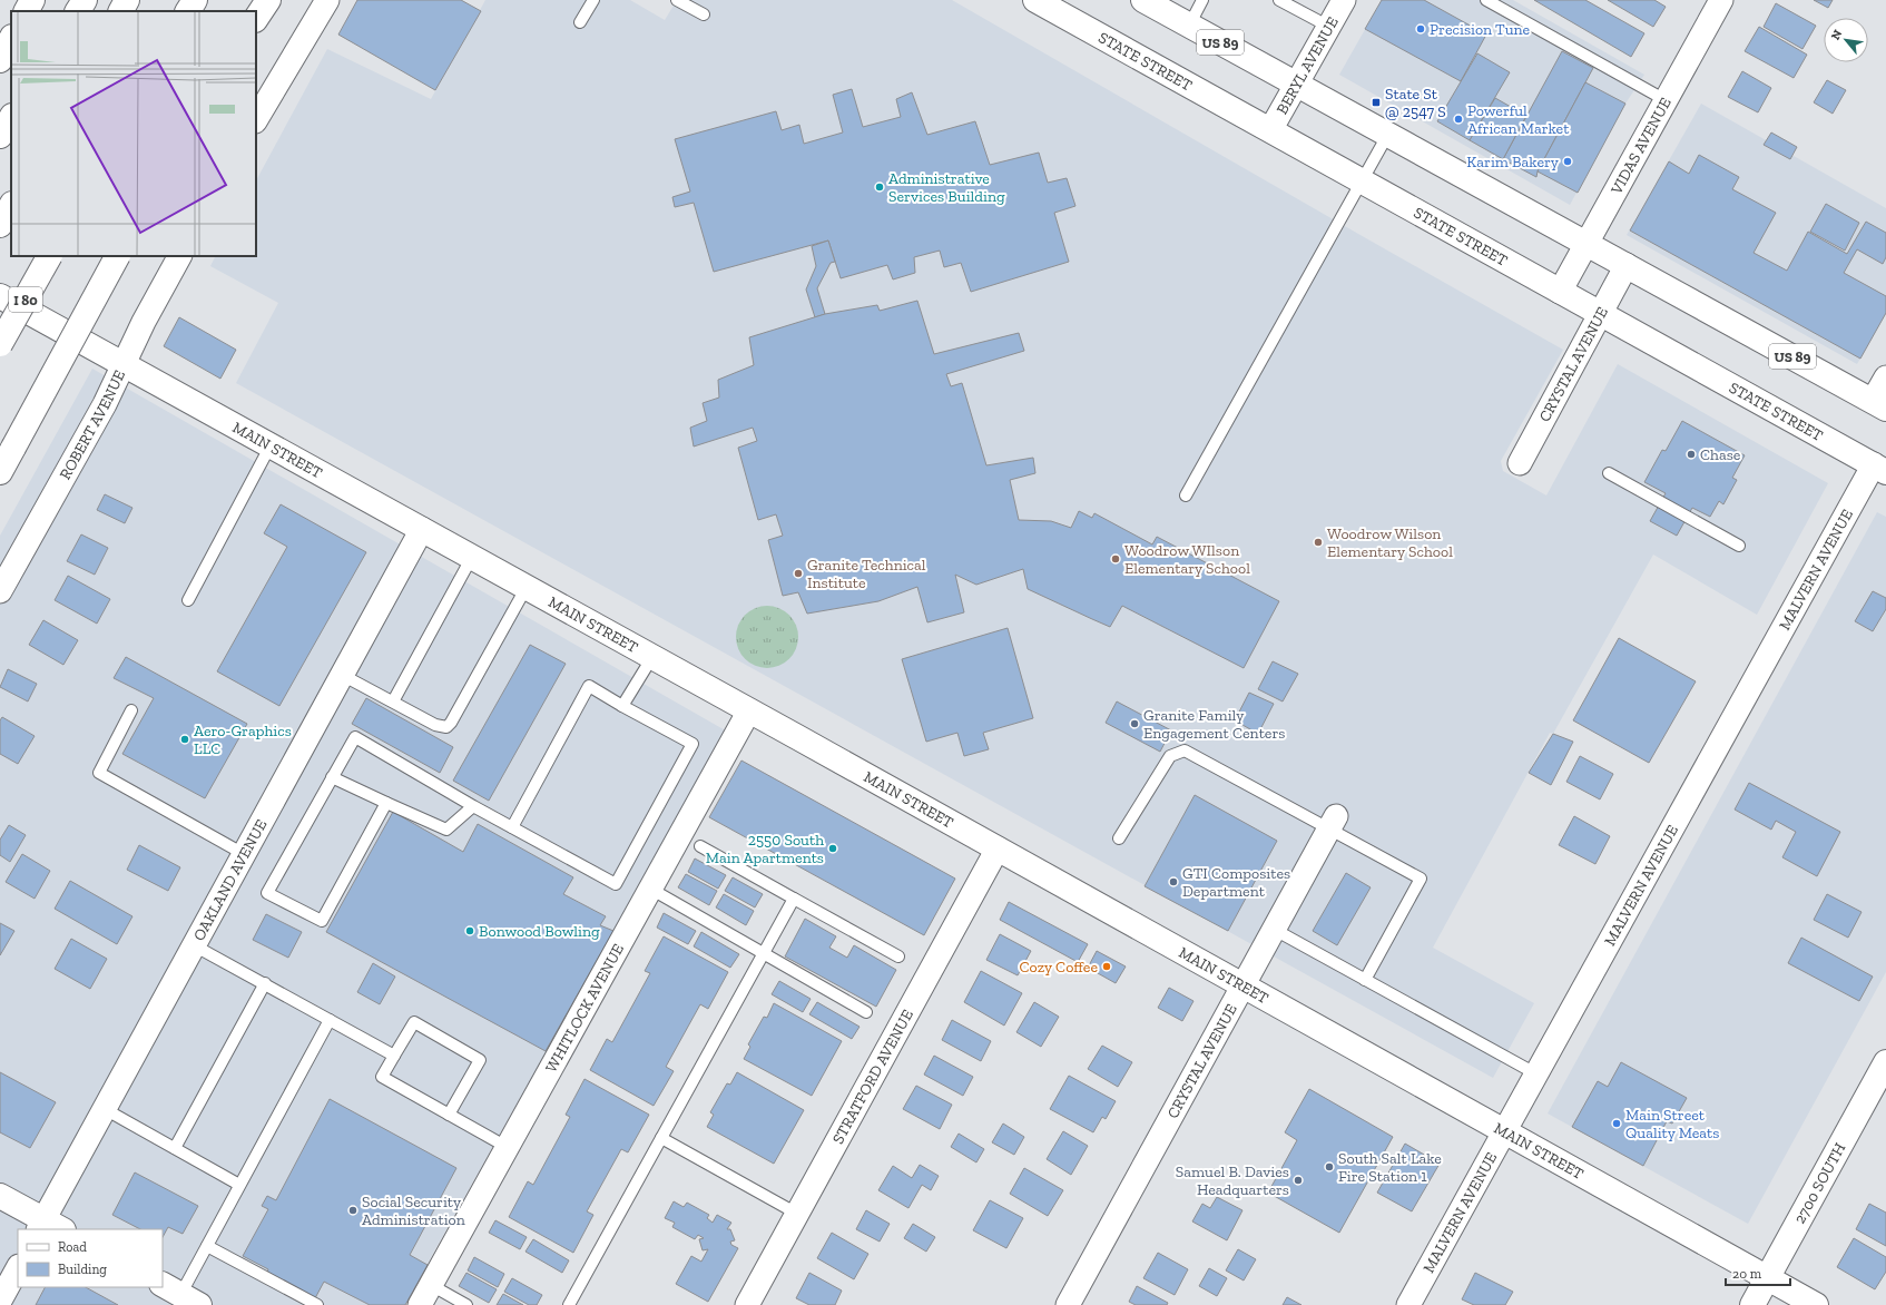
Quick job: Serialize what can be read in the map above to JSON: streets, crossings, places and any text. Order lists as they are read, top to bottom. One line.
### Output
{"streets":{"main road":["US 89","STATE STREET","I 80","MAIN STREET","2700 SOUTH"],"street":["BERYL AVENUE","VIDAS AVENUE","CRYSTAL AVENUE","ROBERT AVENUE","MALVERN AVENUE","OAKLAND AVENUE","WHITLOCK AVENUE","STRATFORD AVENUE"]},"crossings":[["US 89","BERYL AVENUE"],["US 89","VIDAS AVENUE"],["US 89","CRYSTAL AVENUE"],["STATE STREET","BERYL AVENUE"],["STATE STREET","VIDAS AVENUE"],["STATE STREET","CRYSTAL AVENUE"],["STATE STREET","MALVERN AVENUE"],["CRYSTAL AVENUE","MAIN STREET"],["ROBERT AVENUE","MAIN STREET"],["MAIN STREET","MALVERN AVENUE"],["MAIN STREET","OAKLAND AVENUE"],["MAIN STREET","WHITLOCK AVENUE"],["MAIN STREET","STRATFORD AVENUE"],["MAIN STREET","2700 SOUTH"]],"places":{"other":["Precision Tune","Powerful African Market","Karim Bakery","Administrative Services Building","Chase","Woodrow Wilson Elementary School","Woodrow WIlson Elementary School","Granite Technical Institute","Granite Family Engagement Centers","Aero-Graphics LLC","2550 South Main Apartments","GTI Composites Department","Bonwood Bowling","Cozy Coffee","Main Street Quality Meats","South Salt Lake Fire Station 1","Samuel B. Davies Headquarters","Social Security Administration"],"transit":["State St @ 2547 S"]},"legend":["Road","Building"],"scale_bar":"20 m","north":"top left"}
